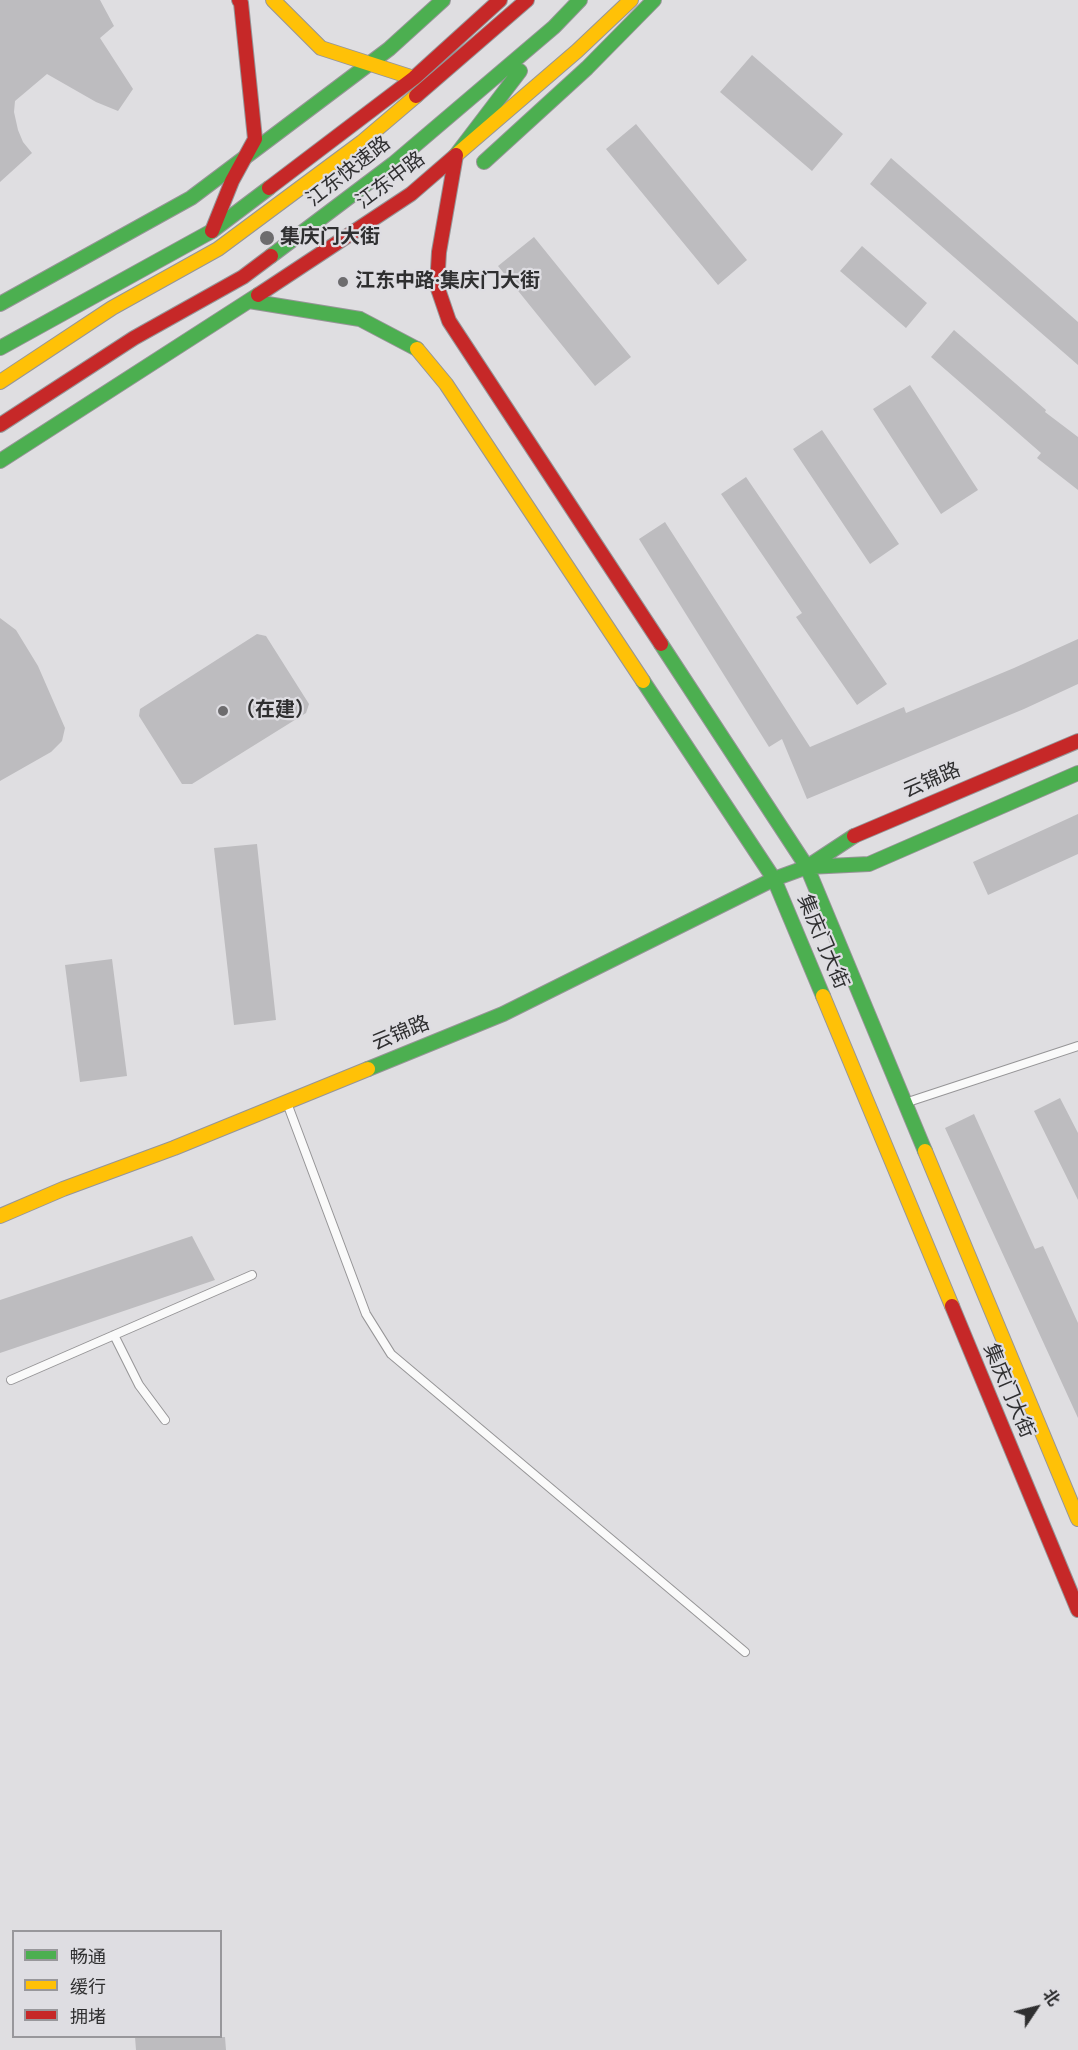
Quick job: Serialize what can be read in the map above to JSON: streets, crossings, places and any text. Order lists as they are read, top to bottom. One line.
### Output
{"streets":{"main road":["江东快速路","江东中路","云锦路","集庆门大街"]},"crossings":[["江东中路","集庆门大街"],["云锦路","集庆门大街"]],"places":["集庆门大街","江东中路·集庆门大街","（在建）"],"legend":["畅通","缓行","拥堵"],"north":"top right"}
